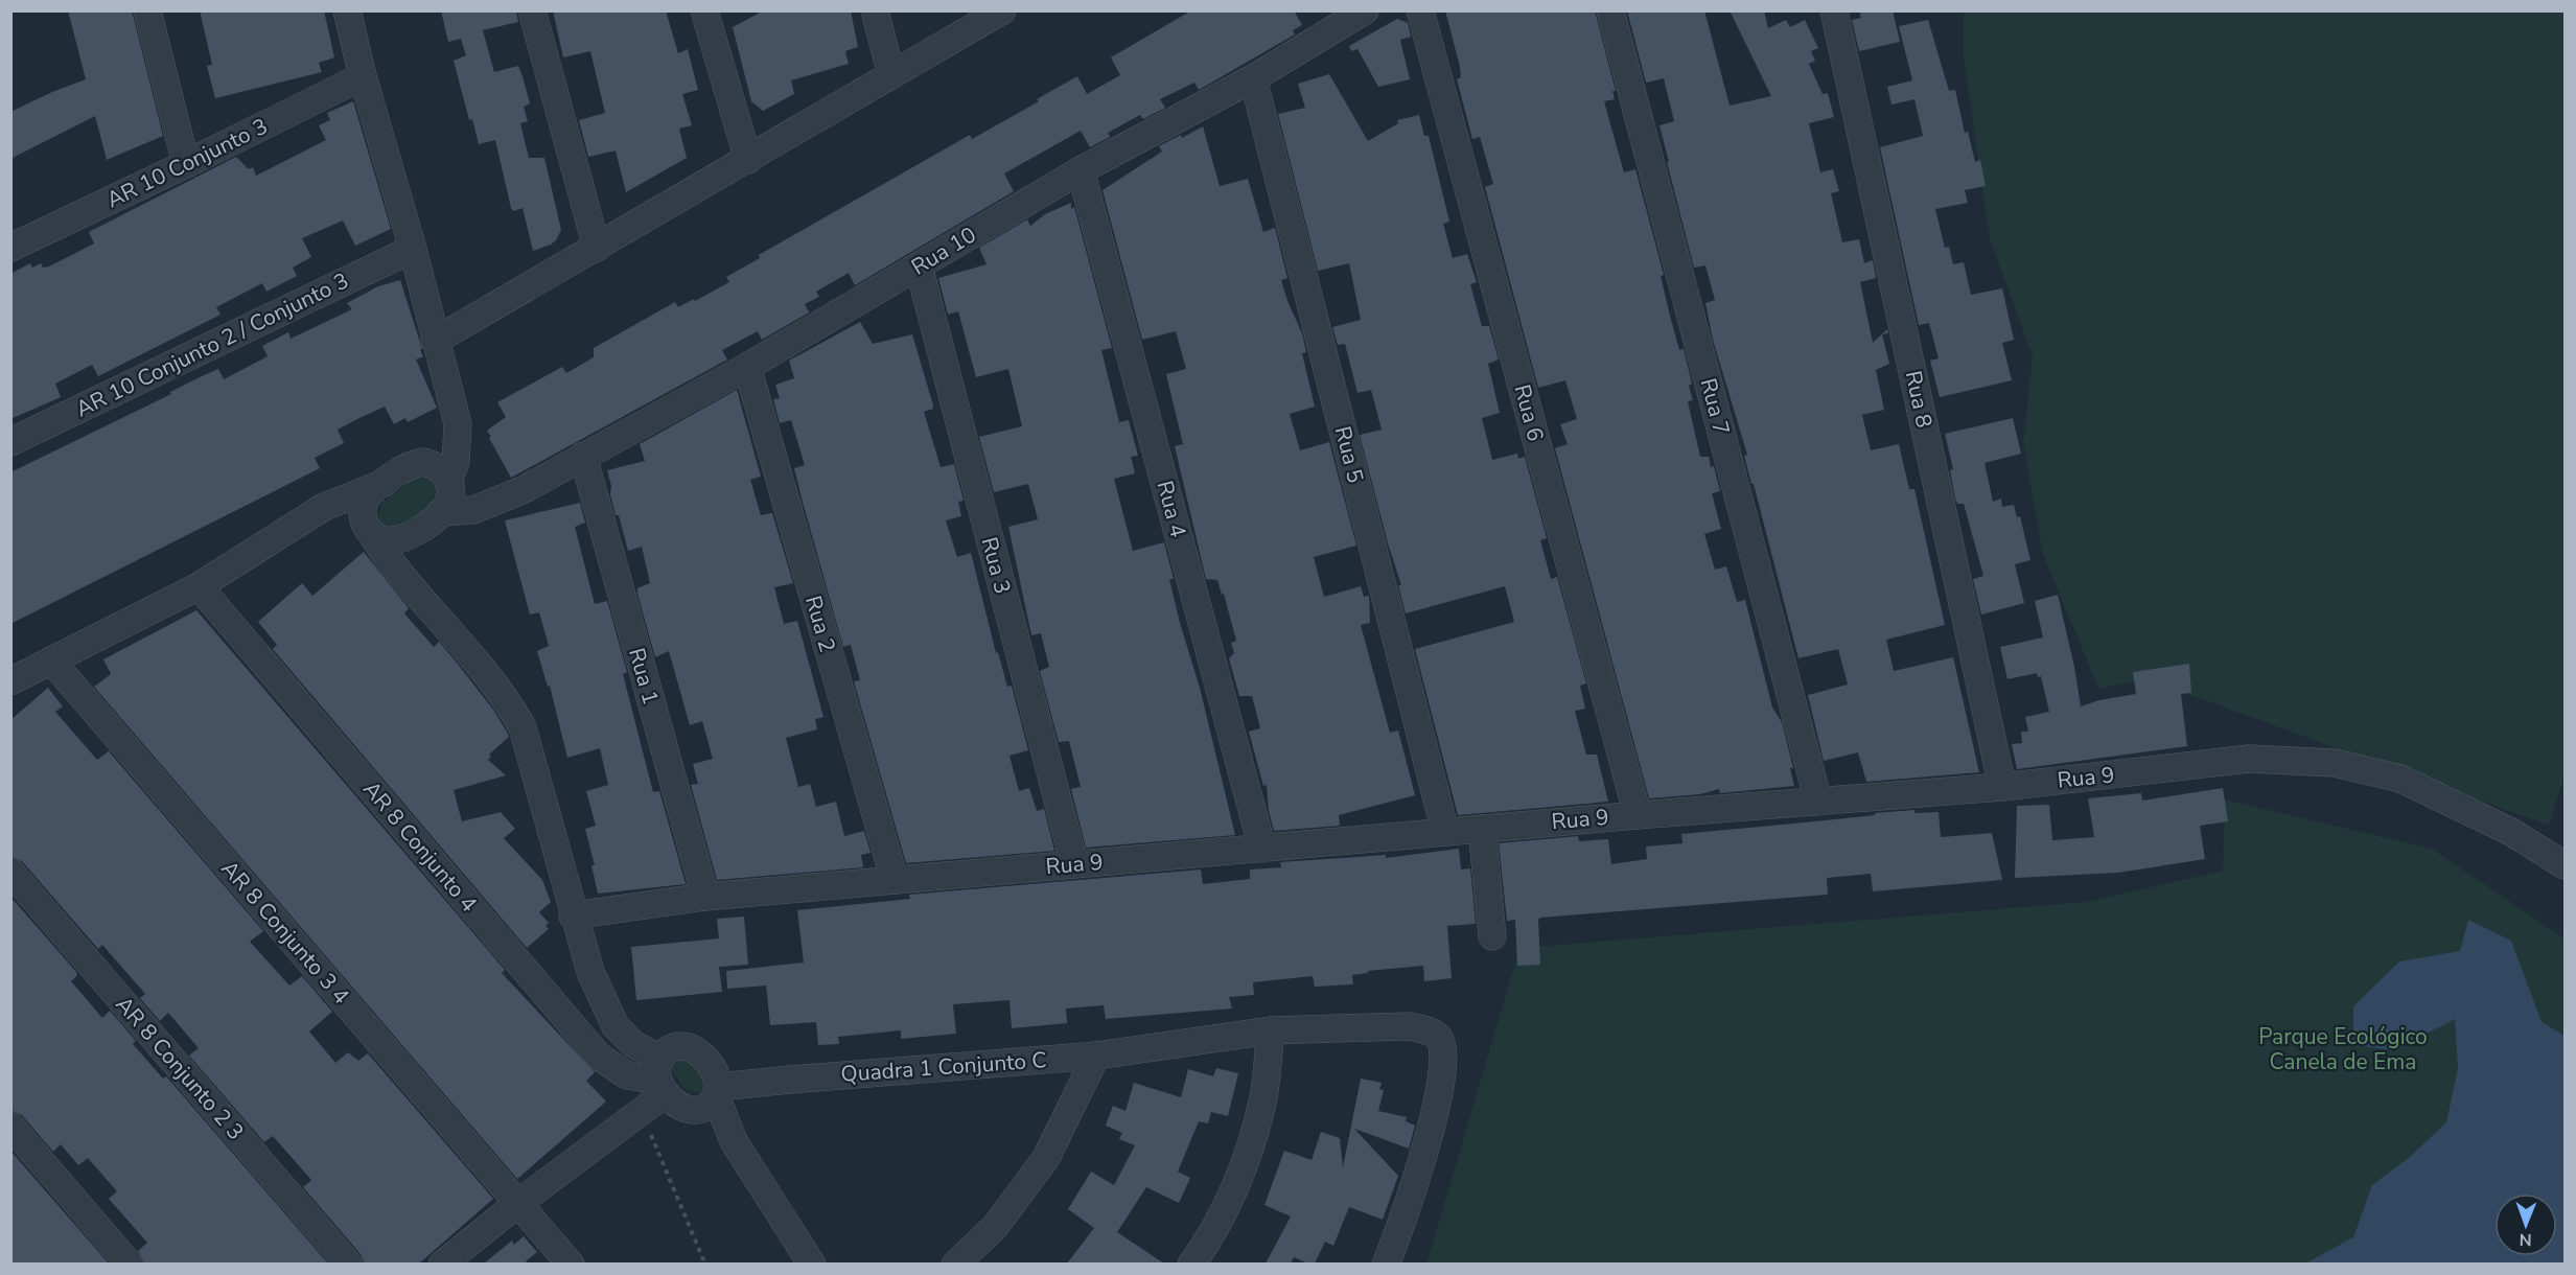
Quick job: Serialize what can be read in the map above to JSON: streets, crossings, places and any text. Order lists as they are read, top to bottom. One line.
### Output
{"streets":{"street":["AR 10 Conjunto 3","Rua 10","AR 10 Conjunto 2 / Conjunto 3","Rua 8","Rua 7","Rua 6","Rua 5","Rua 4","Rua 3","Rua 2","Rua 1","Rua 9","AR 8 Conjunto 4","AR 8 Conjunto 3 4","Quadra 1 Conjunto C","AR 8 Conjunto 2 3"]},"crossings":[["Rua 10","Rua 5"],["Rua 10","Rua 4"],["Rua 10","Rua 3"],["Rua 10","Rua 2"],["Rua 10","Rua 1"],["Rua 8","Rua 9"],["Rua 7","Rua 9"],["Rua 6","Rua 9"],["Rua 5","Rua 9"],["Rua 4","Rua 9"],["Rua 3","Rua 9"],["Rua 2","Rua 9"],["Rua 1","Rua 9"]],"parks":["Parque Ecológico Canela de Ema"],"north":"bottom"}
